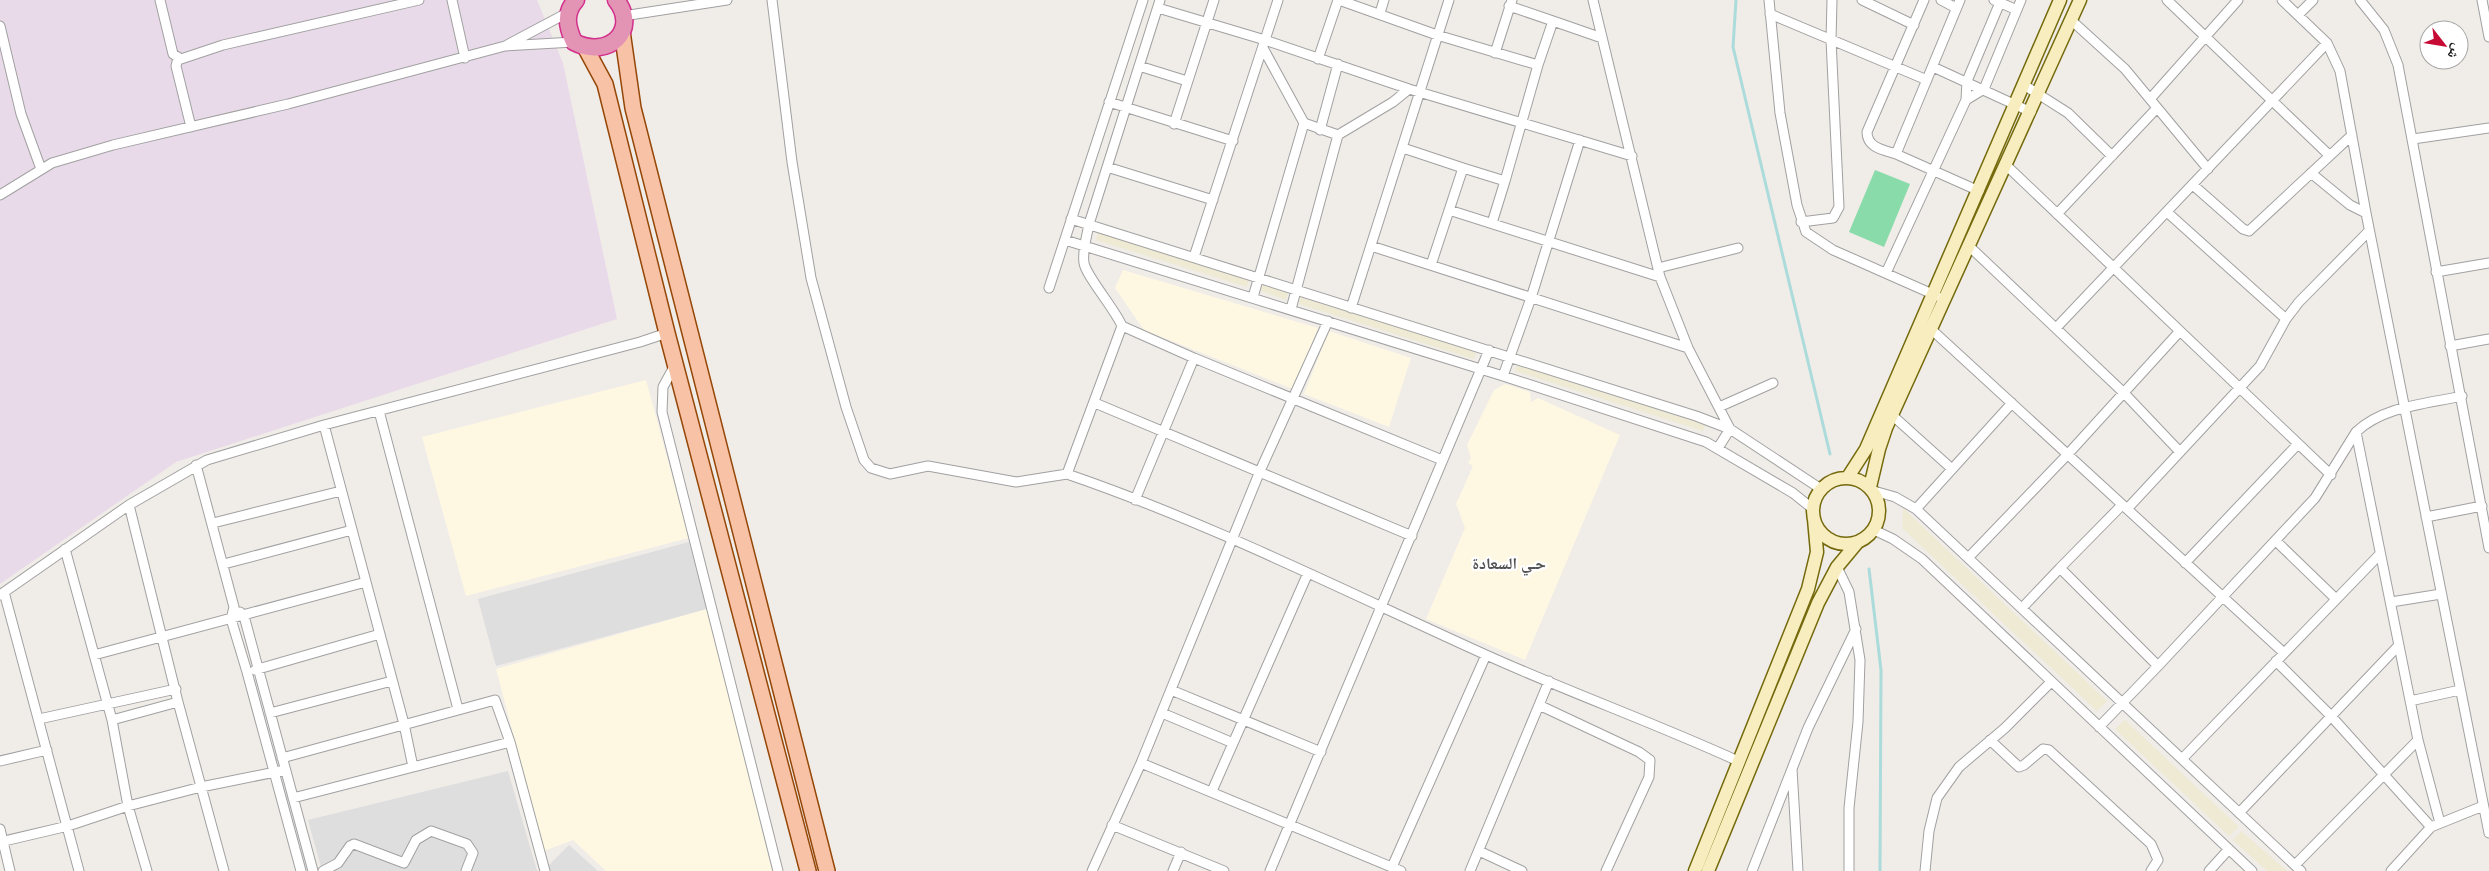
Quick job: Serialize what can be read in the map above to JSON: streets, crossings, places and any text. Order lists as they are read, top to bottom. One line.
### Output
{"districts":["حـي السعادة"],"north":"bottom right"}
